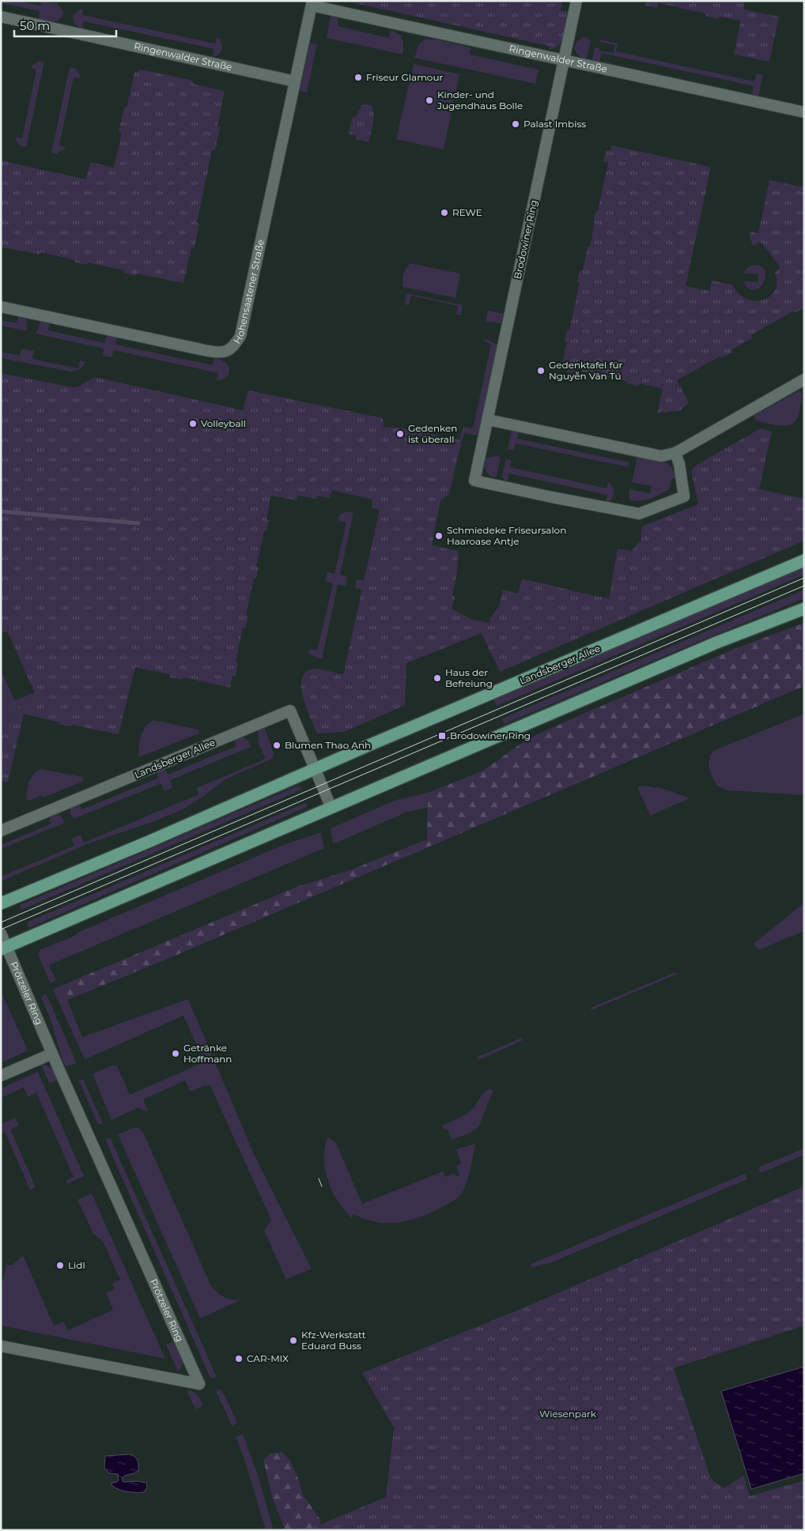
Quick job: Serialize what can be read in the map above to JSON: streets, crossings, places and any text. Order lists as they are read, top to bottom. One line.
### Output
{"streets":{"main road":["Landsberger Allee"],"street":["Ringenwalder Straße","Brodowiner Ring","Hohensaatener Straße","Prötzeler Ring"]},"crossings":[["Ringenwalder Straße","Brodowiner Ring"],["Ringenwalder Straße","Hohensaatener Straße"]],"parks":["Wiesenpark"],"places":{"other":["Friseur Glamour","Kinder- und Jugendhaus Bolle","Palast Imbiss","REWE","Gedenktafel für Nguyễn Văn Tú","Volleyball","Gedenken ist überall","Schmiedeke Friseursalon Haaroase Antje","Haus der Befreiung","Blumen Thao Anh","Getränke Hoffmann","Lidl","Kfz-Werkstatt Eduard Buss","CAR-MIX"],"transit":["Brodowiner Ring"]},"scale_bar":"50 m"}
